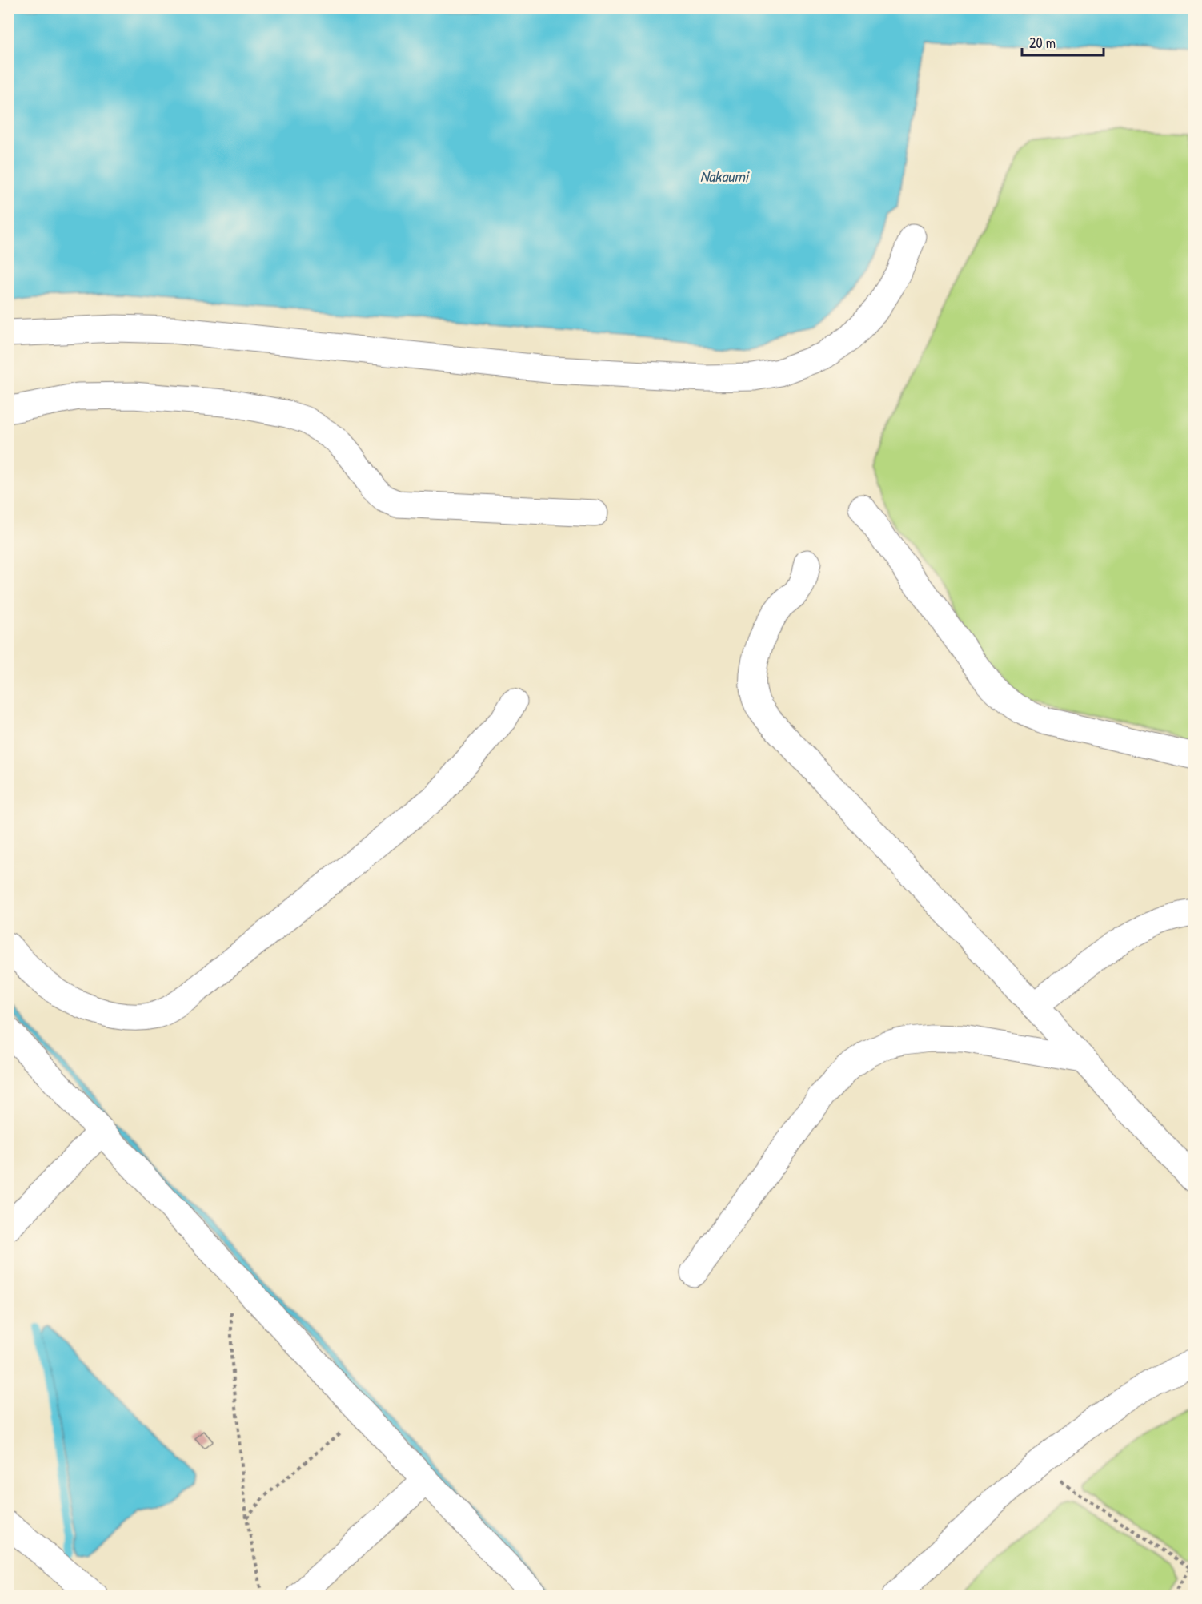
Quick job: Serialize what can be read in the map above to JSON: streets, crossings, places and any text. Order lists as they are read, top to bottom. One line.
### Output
{"water":["Nakaumi"],"scale_bar":"20 m"}
